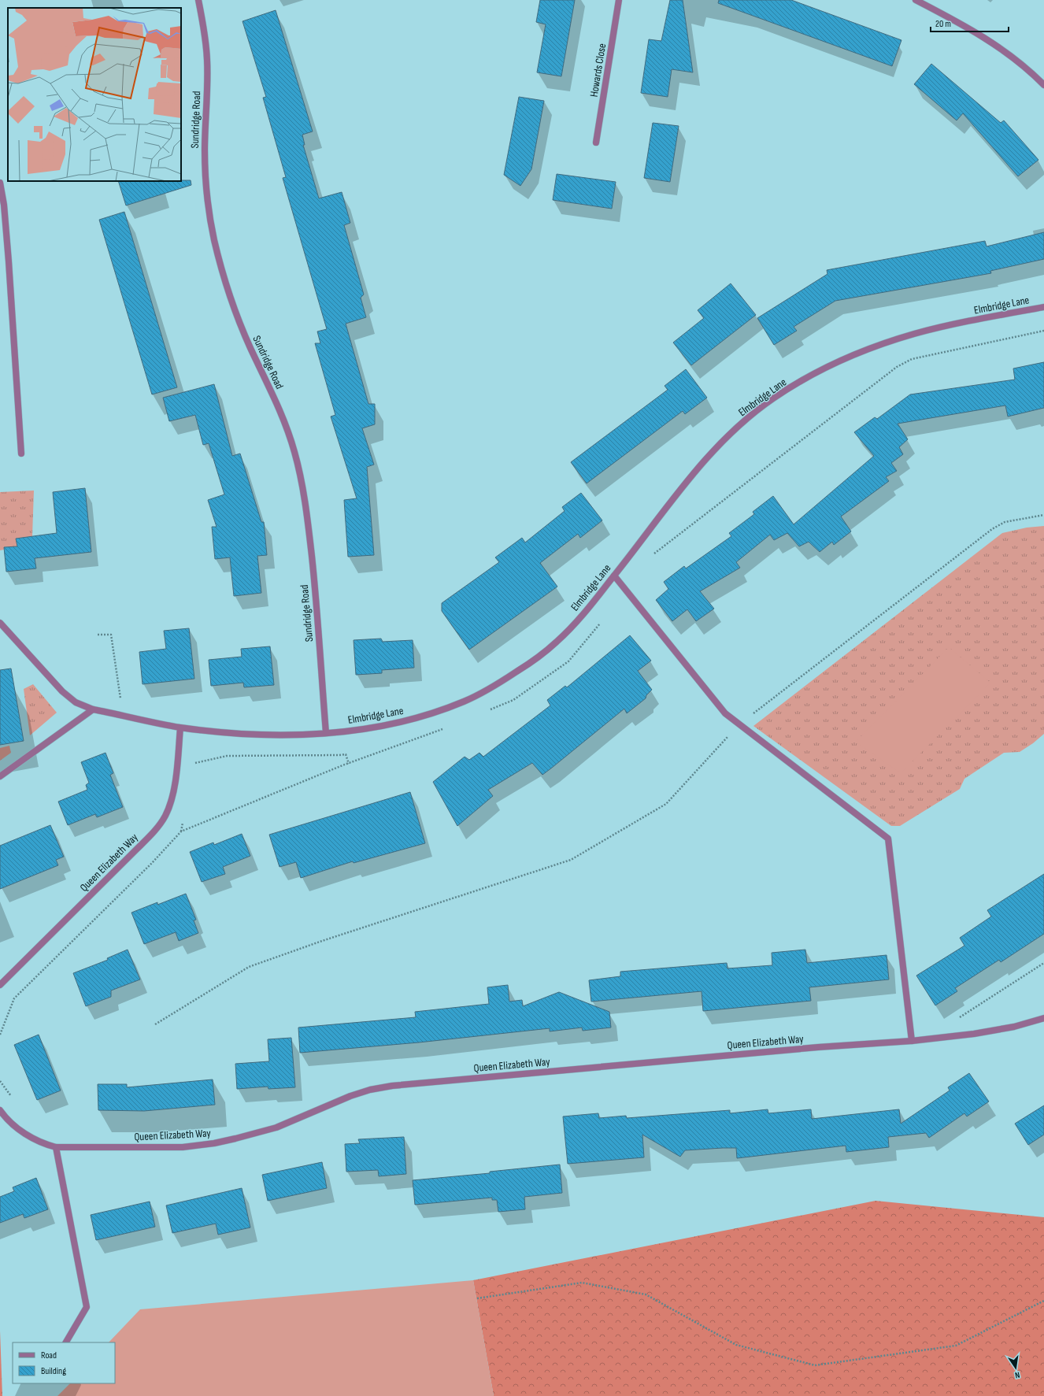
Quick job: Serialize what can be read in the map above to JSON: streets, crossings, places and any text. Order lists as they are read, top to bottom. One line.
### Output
{"streets":{"street":["Howards Close","Sundridge Road","Elmbridge Lane","Queen Elizabeth Way"]},"crossings":[["Sundridge Road","Elmbridge Lane"],["Elmbridge Lane","Queen Elizabeth Way"]],"legend":["Road","Building"],"scale_bar":"20 m","north":"bottom"}
